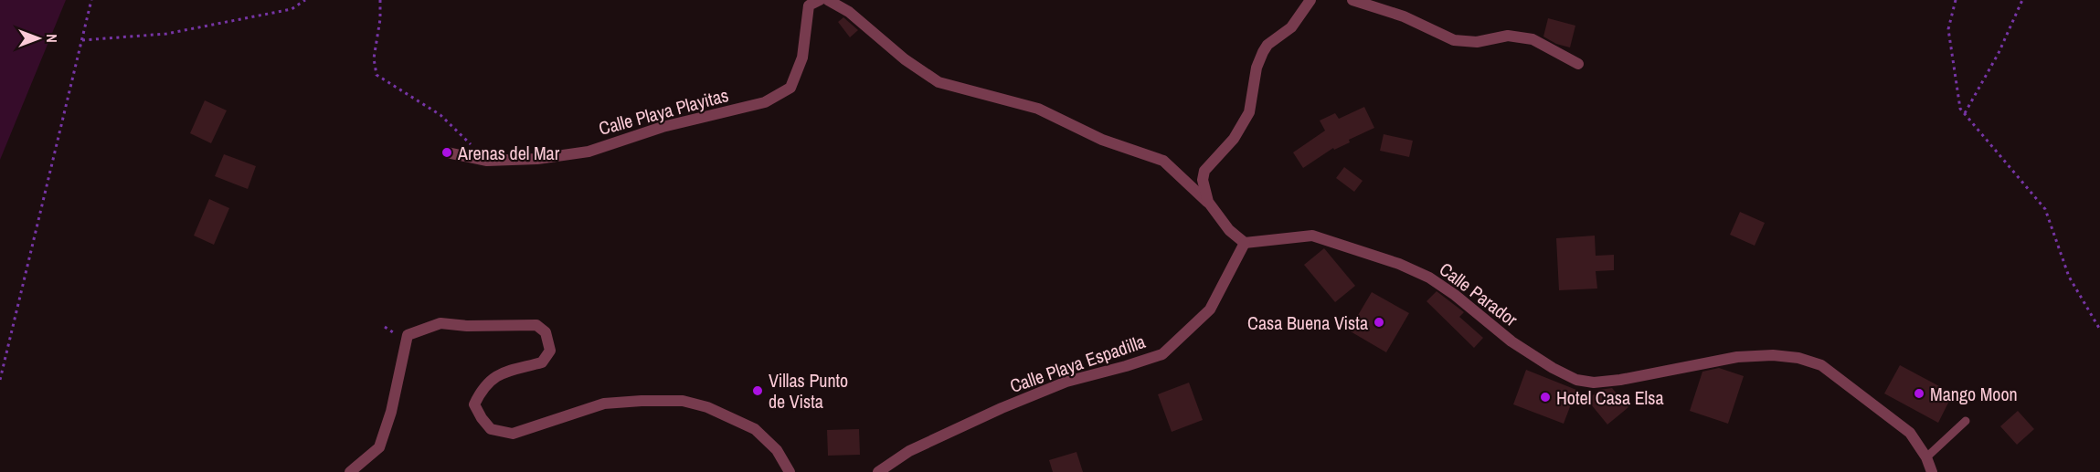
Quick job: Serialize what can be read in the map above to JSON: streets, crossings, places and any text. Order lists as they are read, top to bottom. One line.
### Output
{"streets":{"street":["Calle Playa Playitas","Calle Parador","Calle Playa Espadilla"]},"crossings":[["Calle Parador","Calle Playa Espadilla"]],"places":["Arenas del Mar","Casa Buena Vista","Villas Punto de Vista","Mango Moon","Hotel Casa Elsa"],"north":"right"}
